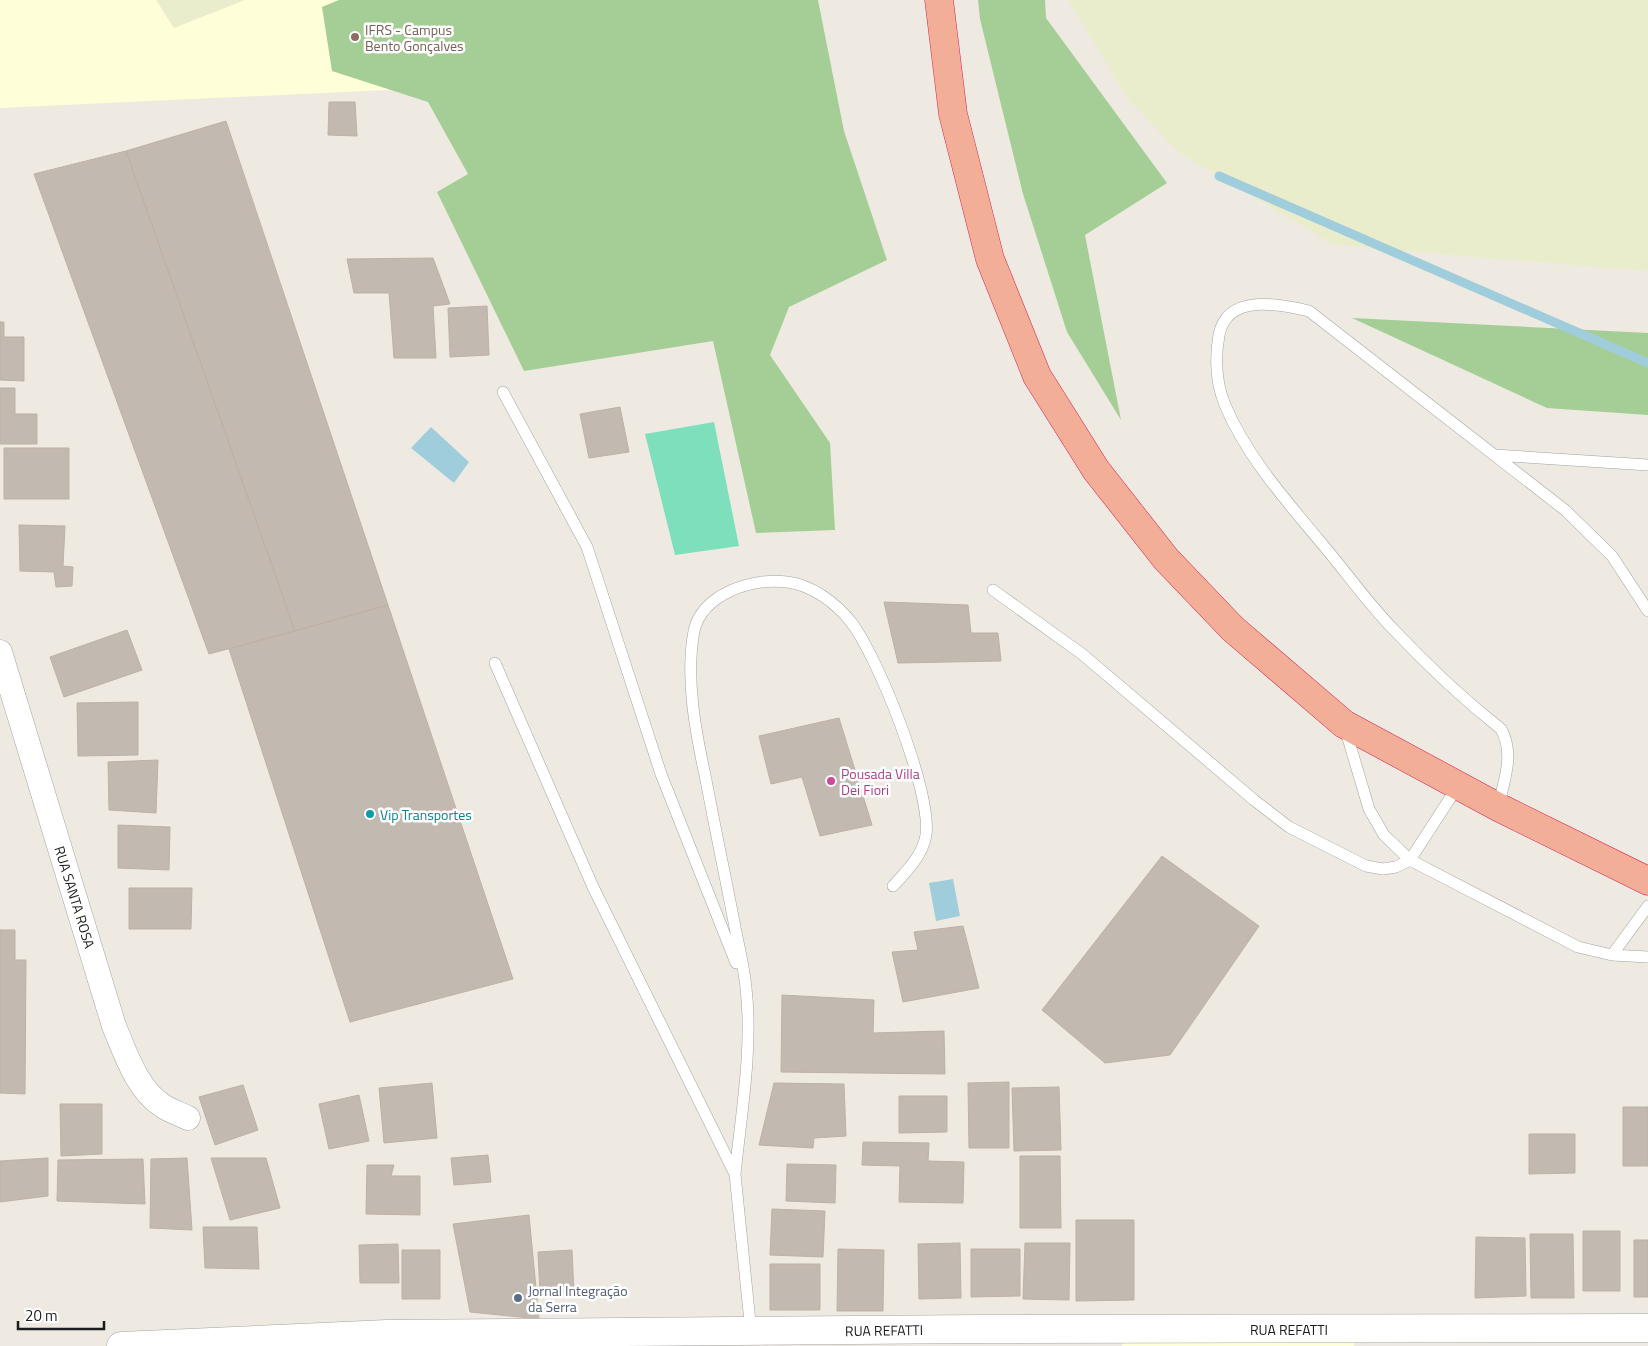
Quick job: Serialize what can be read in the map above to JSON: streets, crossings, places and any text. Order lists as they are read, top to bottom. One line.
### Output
{"streets":{"street":["RUA SANTA ROSA","RUA REFATTI"]},"places":["IFRS - Campus Bento Gonçalves","Pousada Villa Dei Fiori","Vip Transportes","Jornal Integração da Serra"],"scale_bar":"20 m"}
